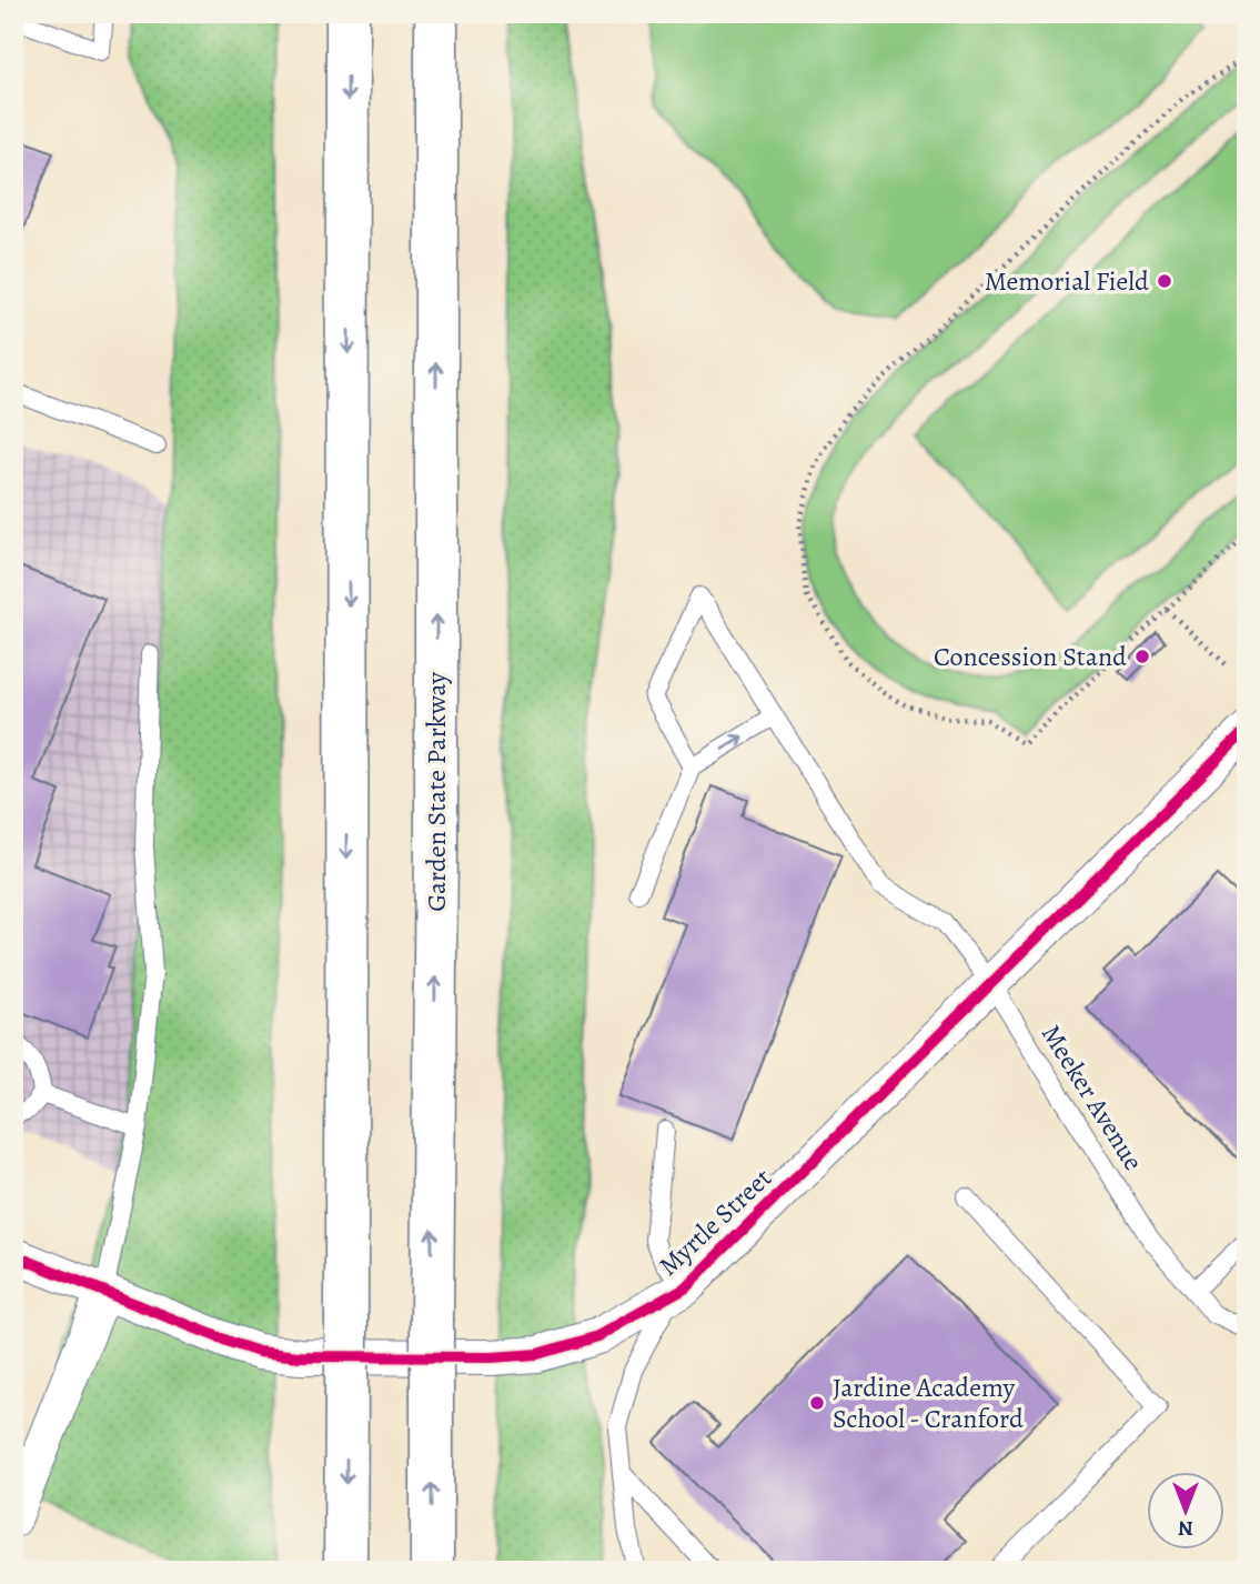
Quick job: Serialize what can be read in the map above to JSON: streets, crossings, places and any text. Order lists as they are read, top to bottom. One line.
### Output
{"streets":{"highway":["Garden State Parkway"],"street":["Myrtle Street"],"lane":["Meeker Avenue"]},"crossings":[["Meeker Avenue","Myrtle Street"]],"places":["Memorial Field","Concession Stand","Jardine Academy School - Cranford"],"north":"bottom"}
